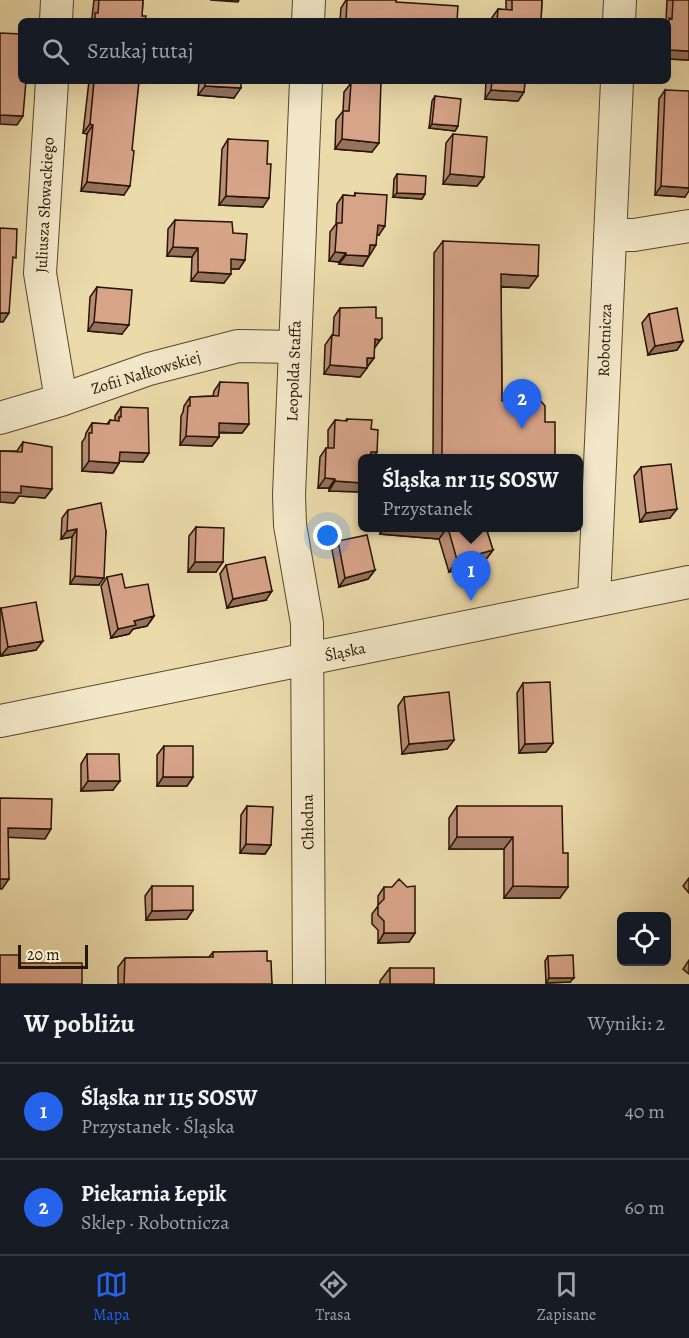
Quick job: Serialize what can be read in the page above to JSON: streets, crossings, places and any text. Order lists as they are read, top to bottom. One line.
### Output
{"streets":{"street":["Juliusza Słowackiego","Robotnicza","Leopolda Staffa","Zofii Nałkowskiej","Śląska","Chłodna"]},"crossings":[["Juliusza Słowackiego","Zofii Nałkowskiej"],["Robotnicza","Śląska"],["Leopolda Staffa","Zofii Nałkowskiej"],["Leopolda Staffa","Śląska"],["Leopolda Staffa","Chłodna"],["Śląska","Chłodna"]],"scale_bar":"20 m","page":{"search":"Szukaj tutaj","pins":["2","1"],"popup":["Śląska nr 115 SOSW","Przystanek"],"scale":"20 m","heading":["W pobliżu","Wyniki: 2"],"list":[{"mark":"1","name":"Śląska nr 115 SOSW","note":"Przystanek · Śląska","value":"40 m"},{"mark":"2","name":"Piekarnia Łepik","note":"Sklep · Robotnicza","value":"60 m"}],"nav":["Mapa","Trasa","Zapisane"]}}
